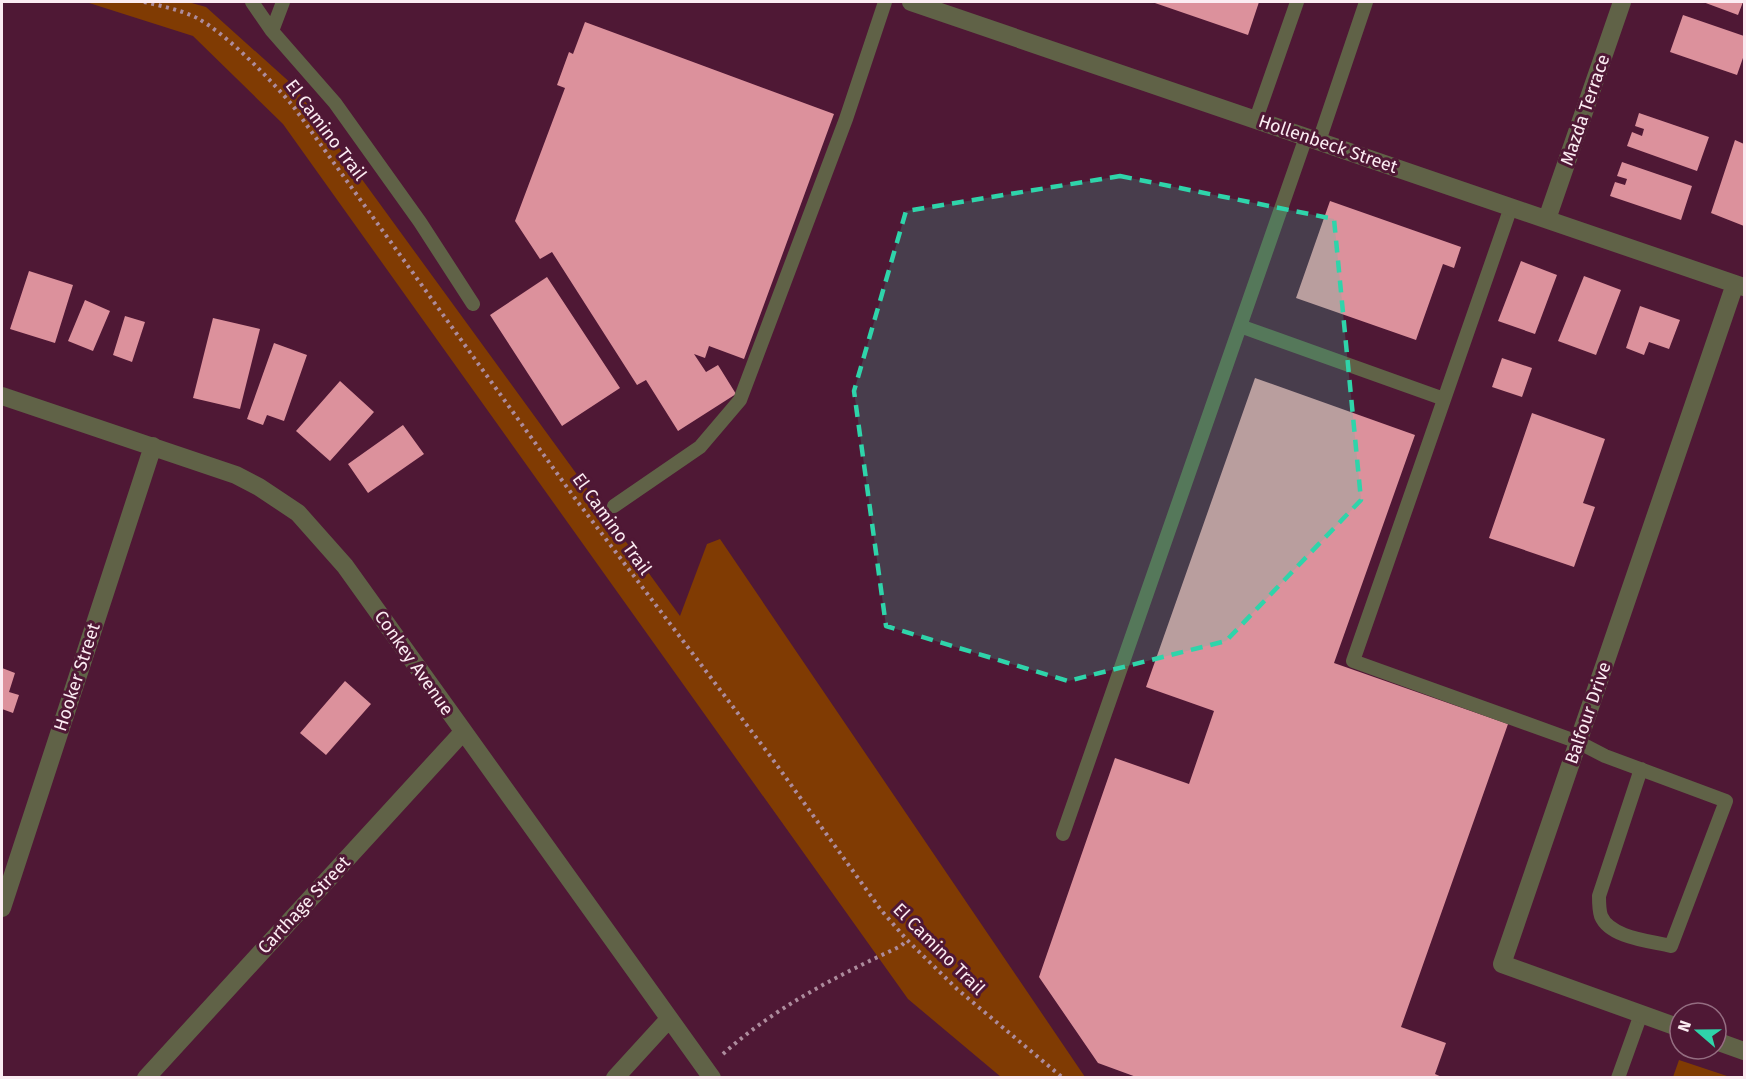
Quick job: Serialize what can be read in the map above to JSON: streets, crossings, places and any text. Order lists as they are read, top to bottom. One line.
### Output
{"streets":{"street":["Mazda Terrace","Hollenbeck Street","Conkey Avenue","Hooker Street","Balfour Drive","Carthage Street"],"path":["El Camino Trail"]},"crossings":[["Mazda Terrace","Hollenbeck Street"],["Hollenbeck Street","Balfour Drive"],["Conkey Avenue","Hooker Street"],["Conkey Avenue","Carthage Street"]],"north":"left"}
